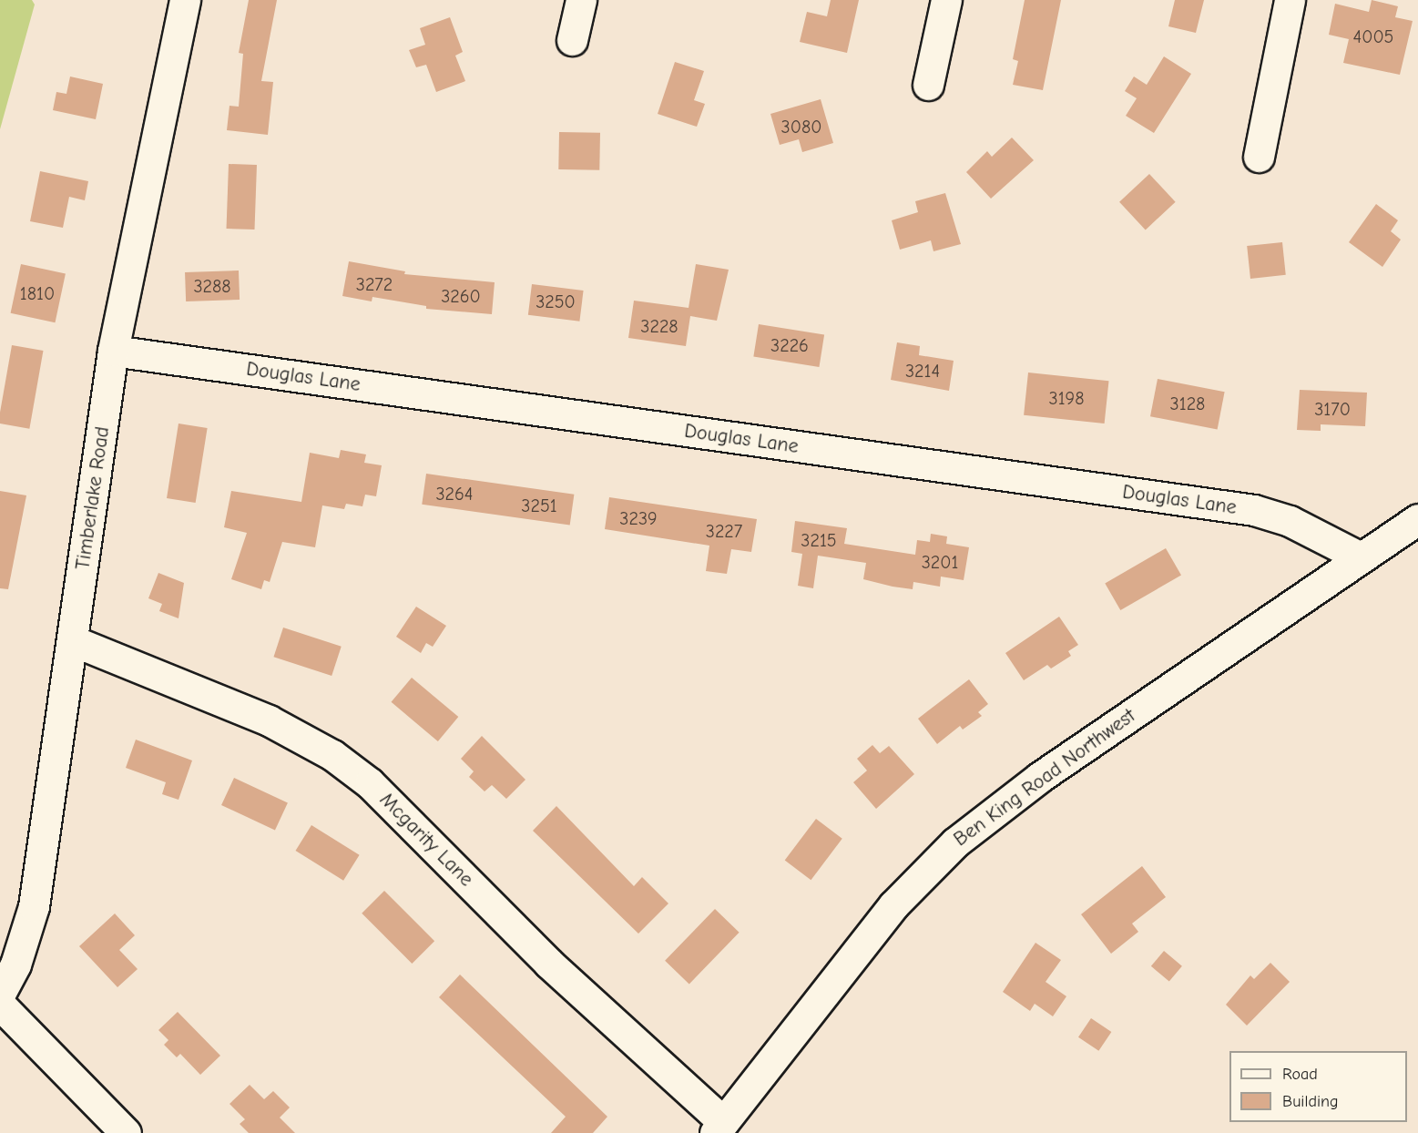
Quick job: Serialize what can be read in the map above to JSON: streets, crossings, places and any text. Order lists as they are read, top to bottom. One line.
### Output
{"streets":{"street":["Douglas Lane","Timberlake Road","Ben King Road Northwest","Mcgarity Lane"]},"crossings":[["Douglas Lane","Timberlake Road"],["Douglas Lane","Ben King Road Northwest"],["Timberlake Road","Mcgarity Lane"],["Ben King Road Northwest","Mcgarity Lane"]],"house_numbers":["4005","3080","3272","3288","1810","3260","3250","3228","3226","3214","3198","3128","3170","3264","3251","3239","3227","3215","3201"],"legend":["Road","Building"]}
